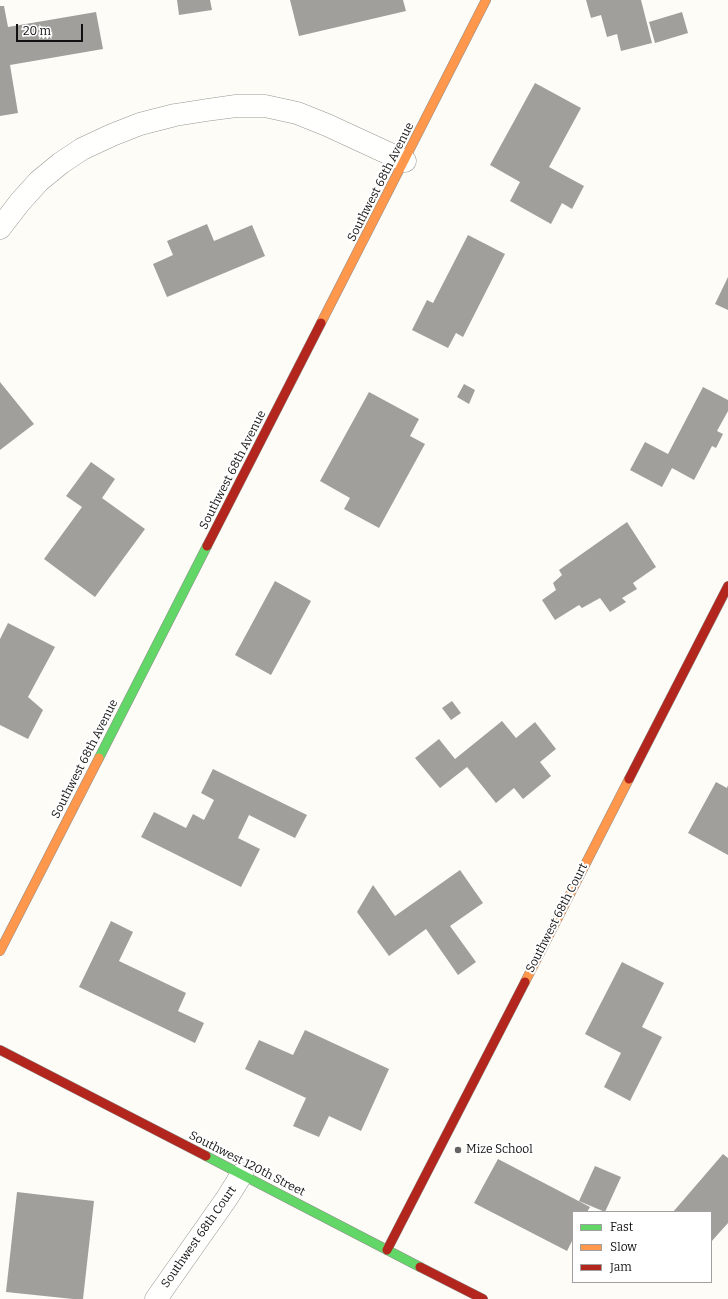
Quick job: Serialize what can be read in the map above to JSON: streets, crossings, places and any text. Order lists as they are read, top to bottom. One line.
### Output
{"streets":{"street":["Southwest 68th Avenue","Southwest 68th Court","Southwest 120th Street"]},"crossings":[["Southwest 68th Court","Southwest 120th Street"]],"places":["Mize School"],"legend":["Fast","Slow","Jam"],"scale_bar":"20 m"}
